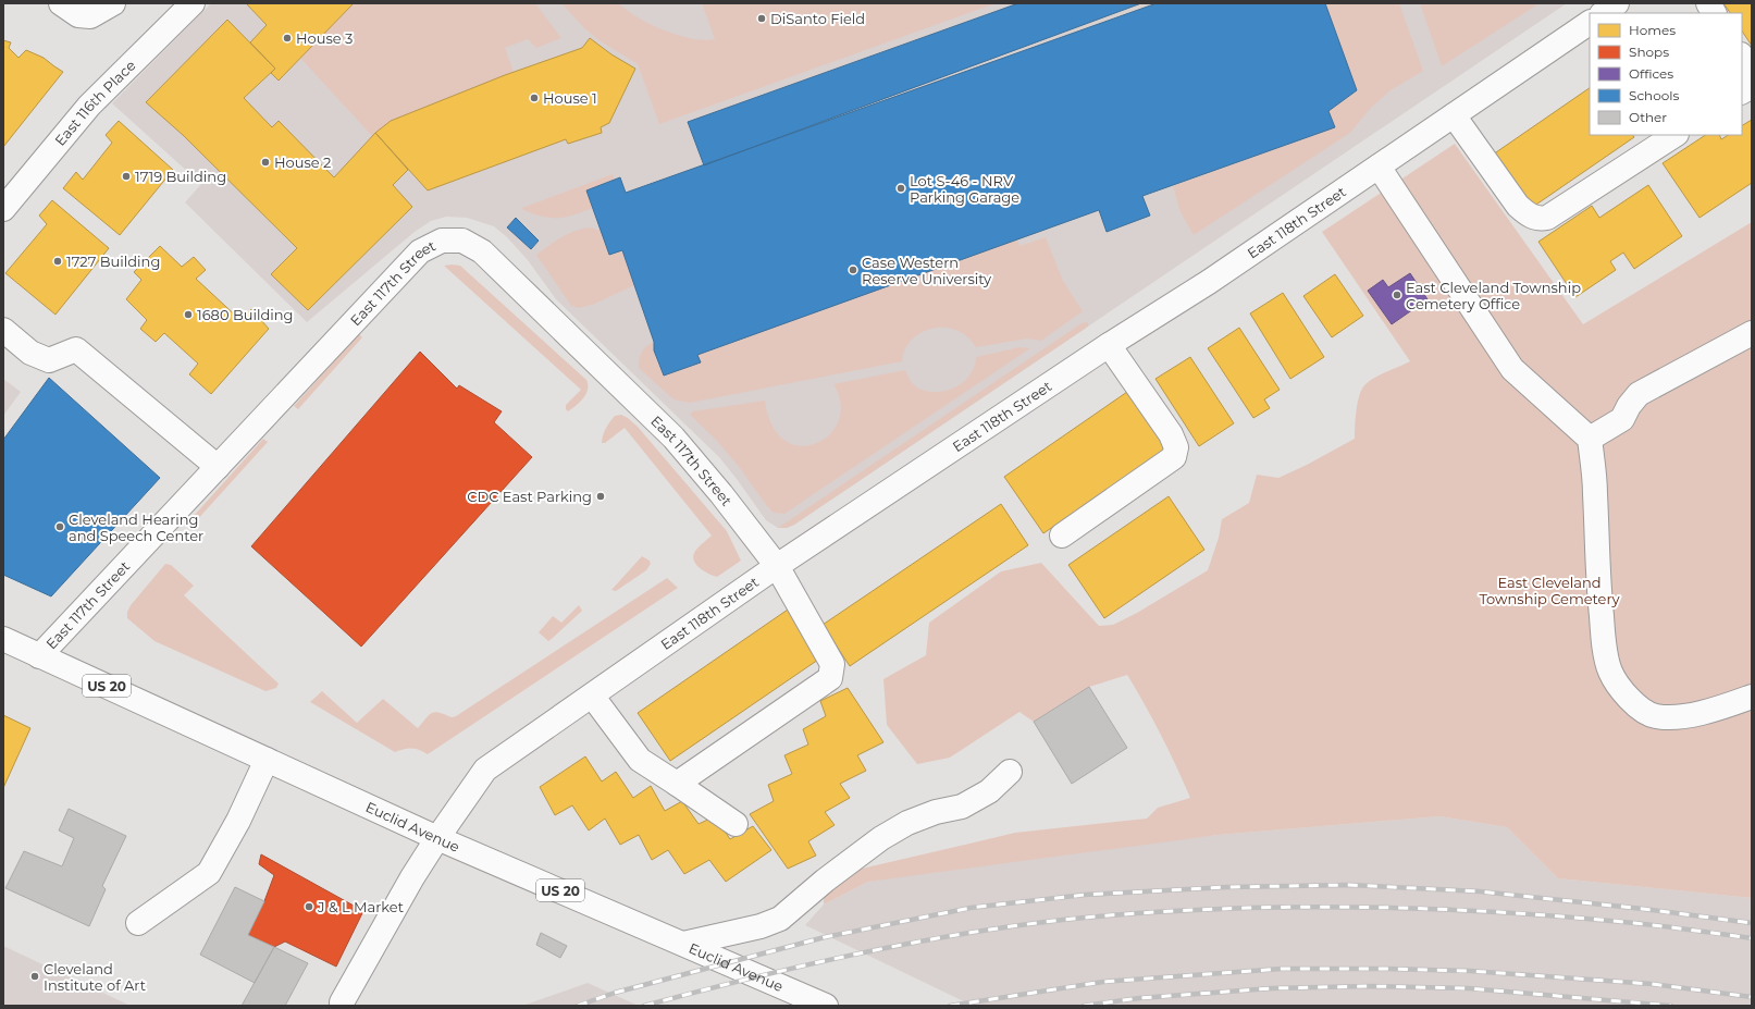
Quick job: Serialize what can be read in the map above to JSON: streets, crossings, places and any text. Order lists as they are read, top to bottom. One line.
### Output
{"streets":{"street":["East 116th Place","East 118th Street","East 117th Street","US 20","Euclid Avenue"]},"crossings":[["East 118th Street","East 117th Street"],["East 118th Street","Euclid Avenue"],["East 117th Street","Euclid Avenue"]],"parks":["East Cleveland Township Cemetery"],"places":["DiSanto Field","House 3","House 1","House 2","1719 Building","Lot S-46 - NRV Parking Garage","1727 Building","Case Western Reserve University","East Cleveland Township Cemetery Office","1680 Building","CDC East Parking","Cleveland Hearing and Speech Center","J & L Market","Cleveland Institute of Art"],"legend":["Homes","Shops","Offices","Schools","Other"]}
